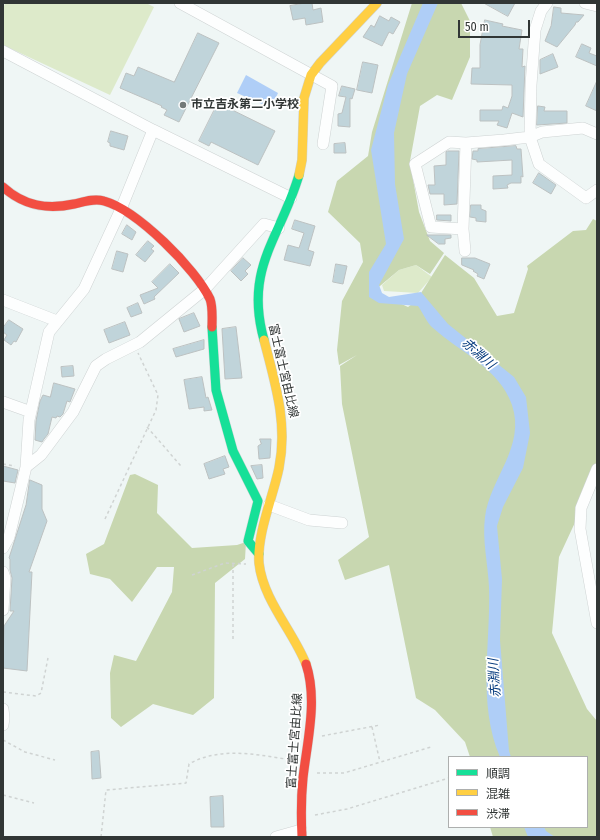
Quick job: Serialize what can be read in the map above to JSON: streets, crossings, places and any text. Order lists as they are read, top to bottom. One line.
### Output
{"streets":{"main road":["富士富士宮由比線"]},"water":["赤淵川"],"places":["市立吉永第二小学校"],"legend":["順調","混雑","渋滞"],"scale_bar":"50 m"}
